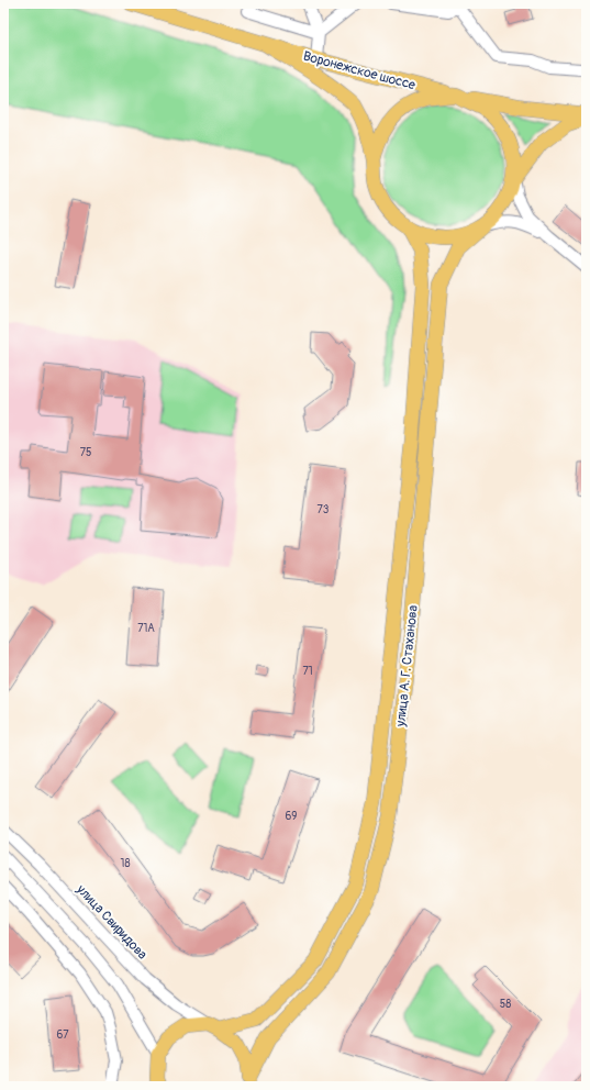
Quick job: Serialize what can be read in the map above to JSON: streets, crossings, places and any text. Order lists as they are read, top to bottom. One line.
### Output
{"streets":{"main road":["Воронежское шоссе","улица А. Г. Стаханова"],"street":["улица Свиридова"]},"crossings":[["Воронежское шоссе","улица А. Г. Стаханова"],["улица А. Г. Стаханова","улица Свиридова"]],"house_numbers":["75","73","71А","71","69","18","58","67"]}
